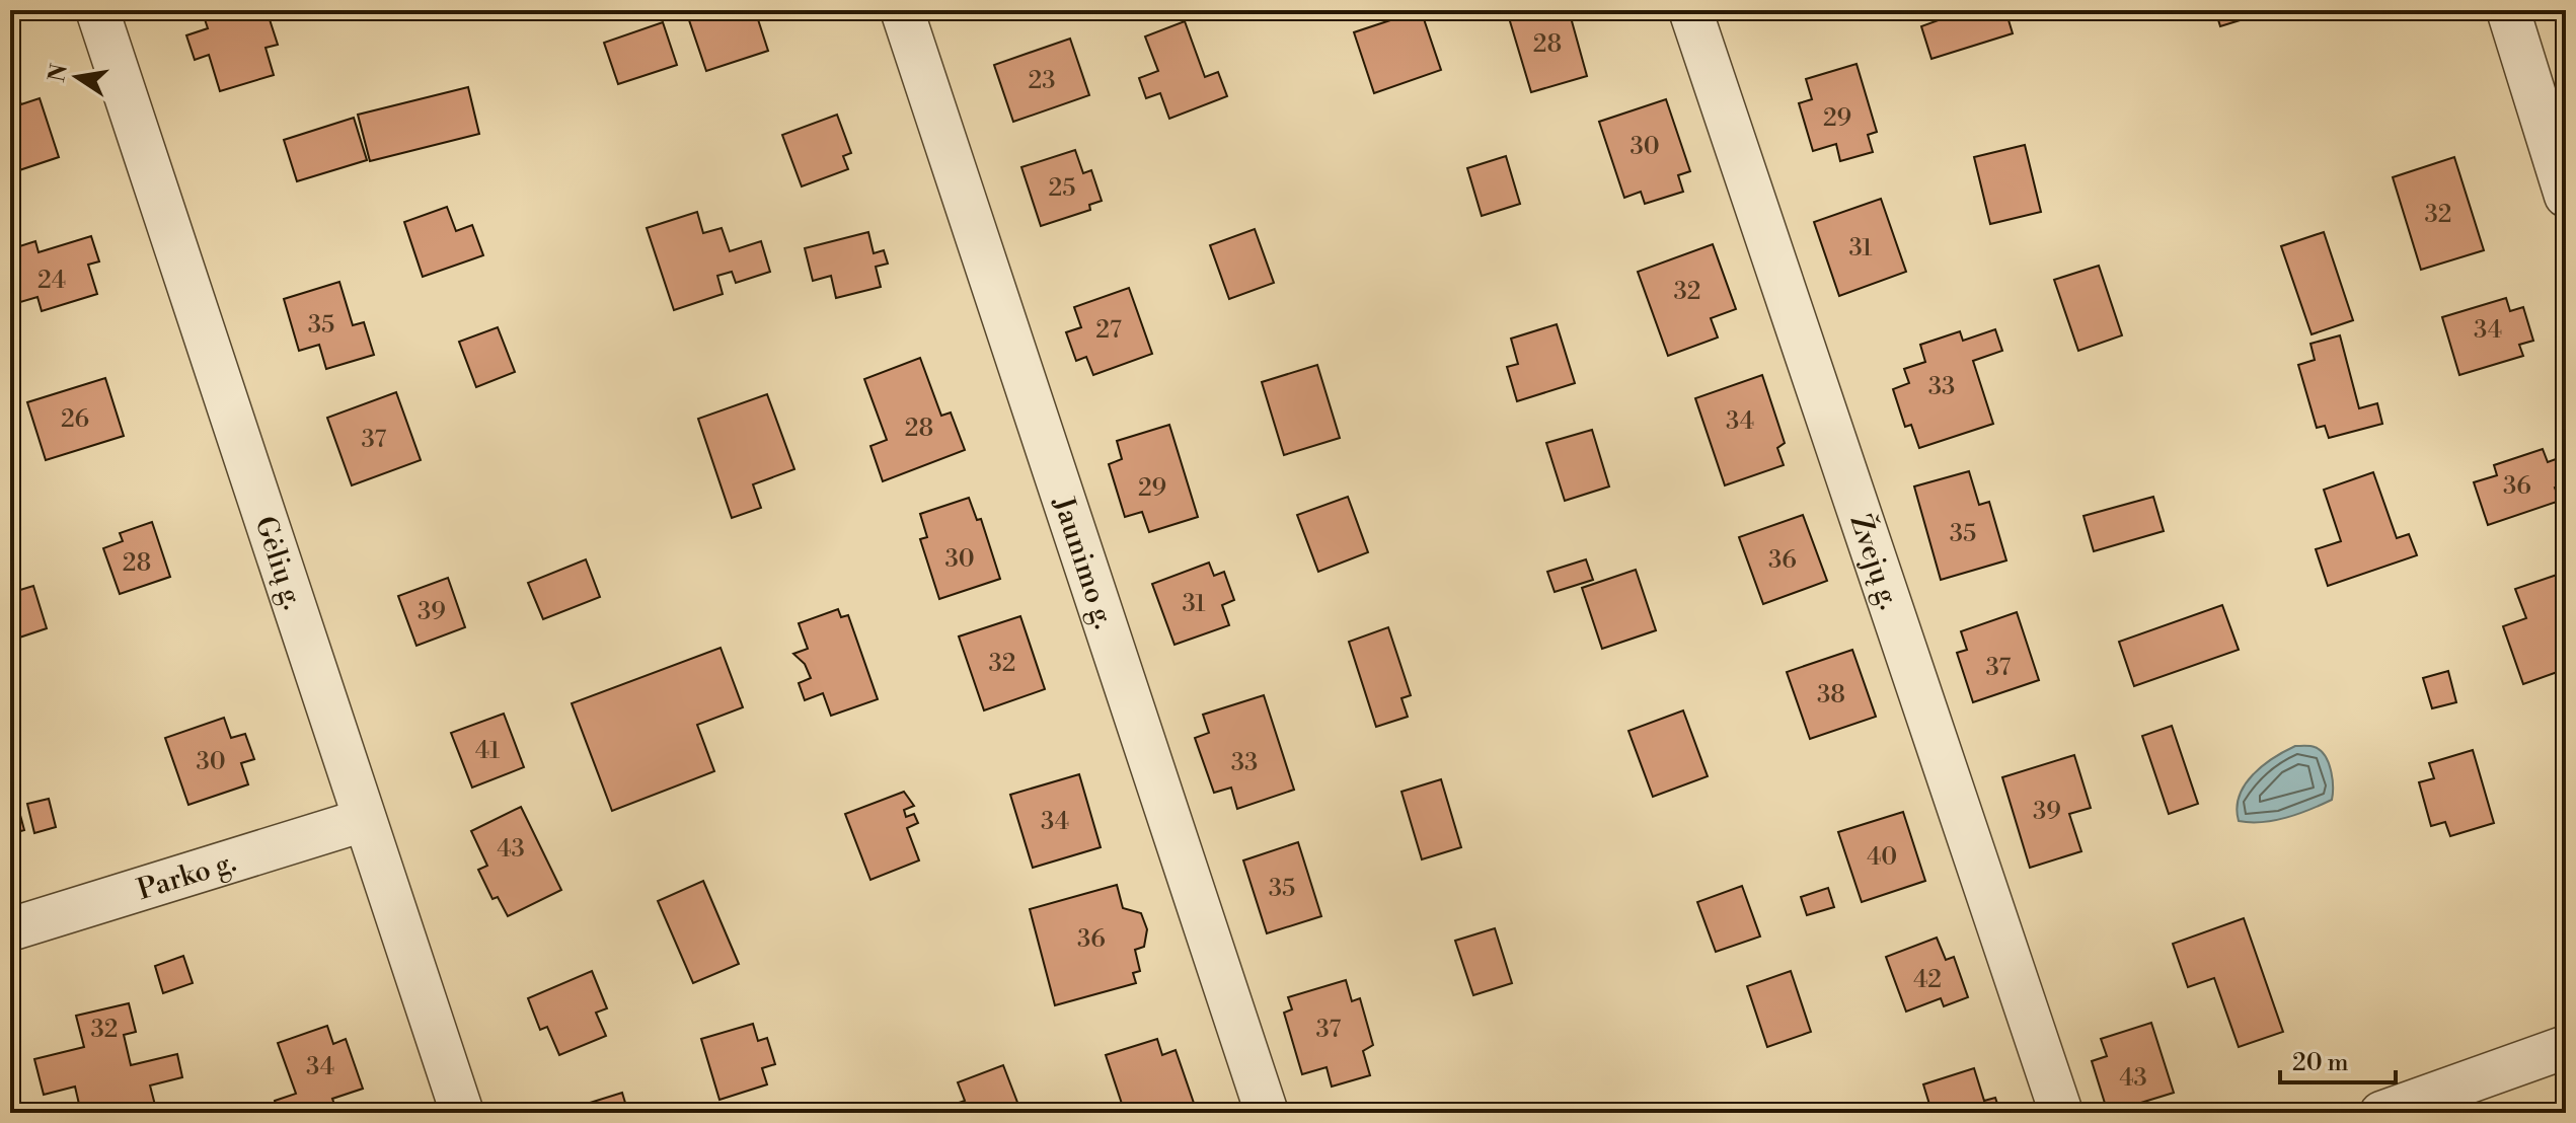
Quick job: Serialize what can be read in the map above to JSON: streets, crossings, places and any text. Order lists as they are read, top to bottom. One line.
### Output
{"streets":{"street":["Gėlių g.","Jaunimo g.","Žvejų g.","Parko g."]},"crossings":[["Gėlių g.","Parko g."]],"house_numbers":["28","23","29","30","25","32","31","24","32","35","27","34","33","26","34","28","37","36","29","35","30","36","28","31","39","32","37","38","41","30","33","39","34","43","40","35","36","42","32","37","34","43"],"scale_bar":"20 m","north":"left"}
